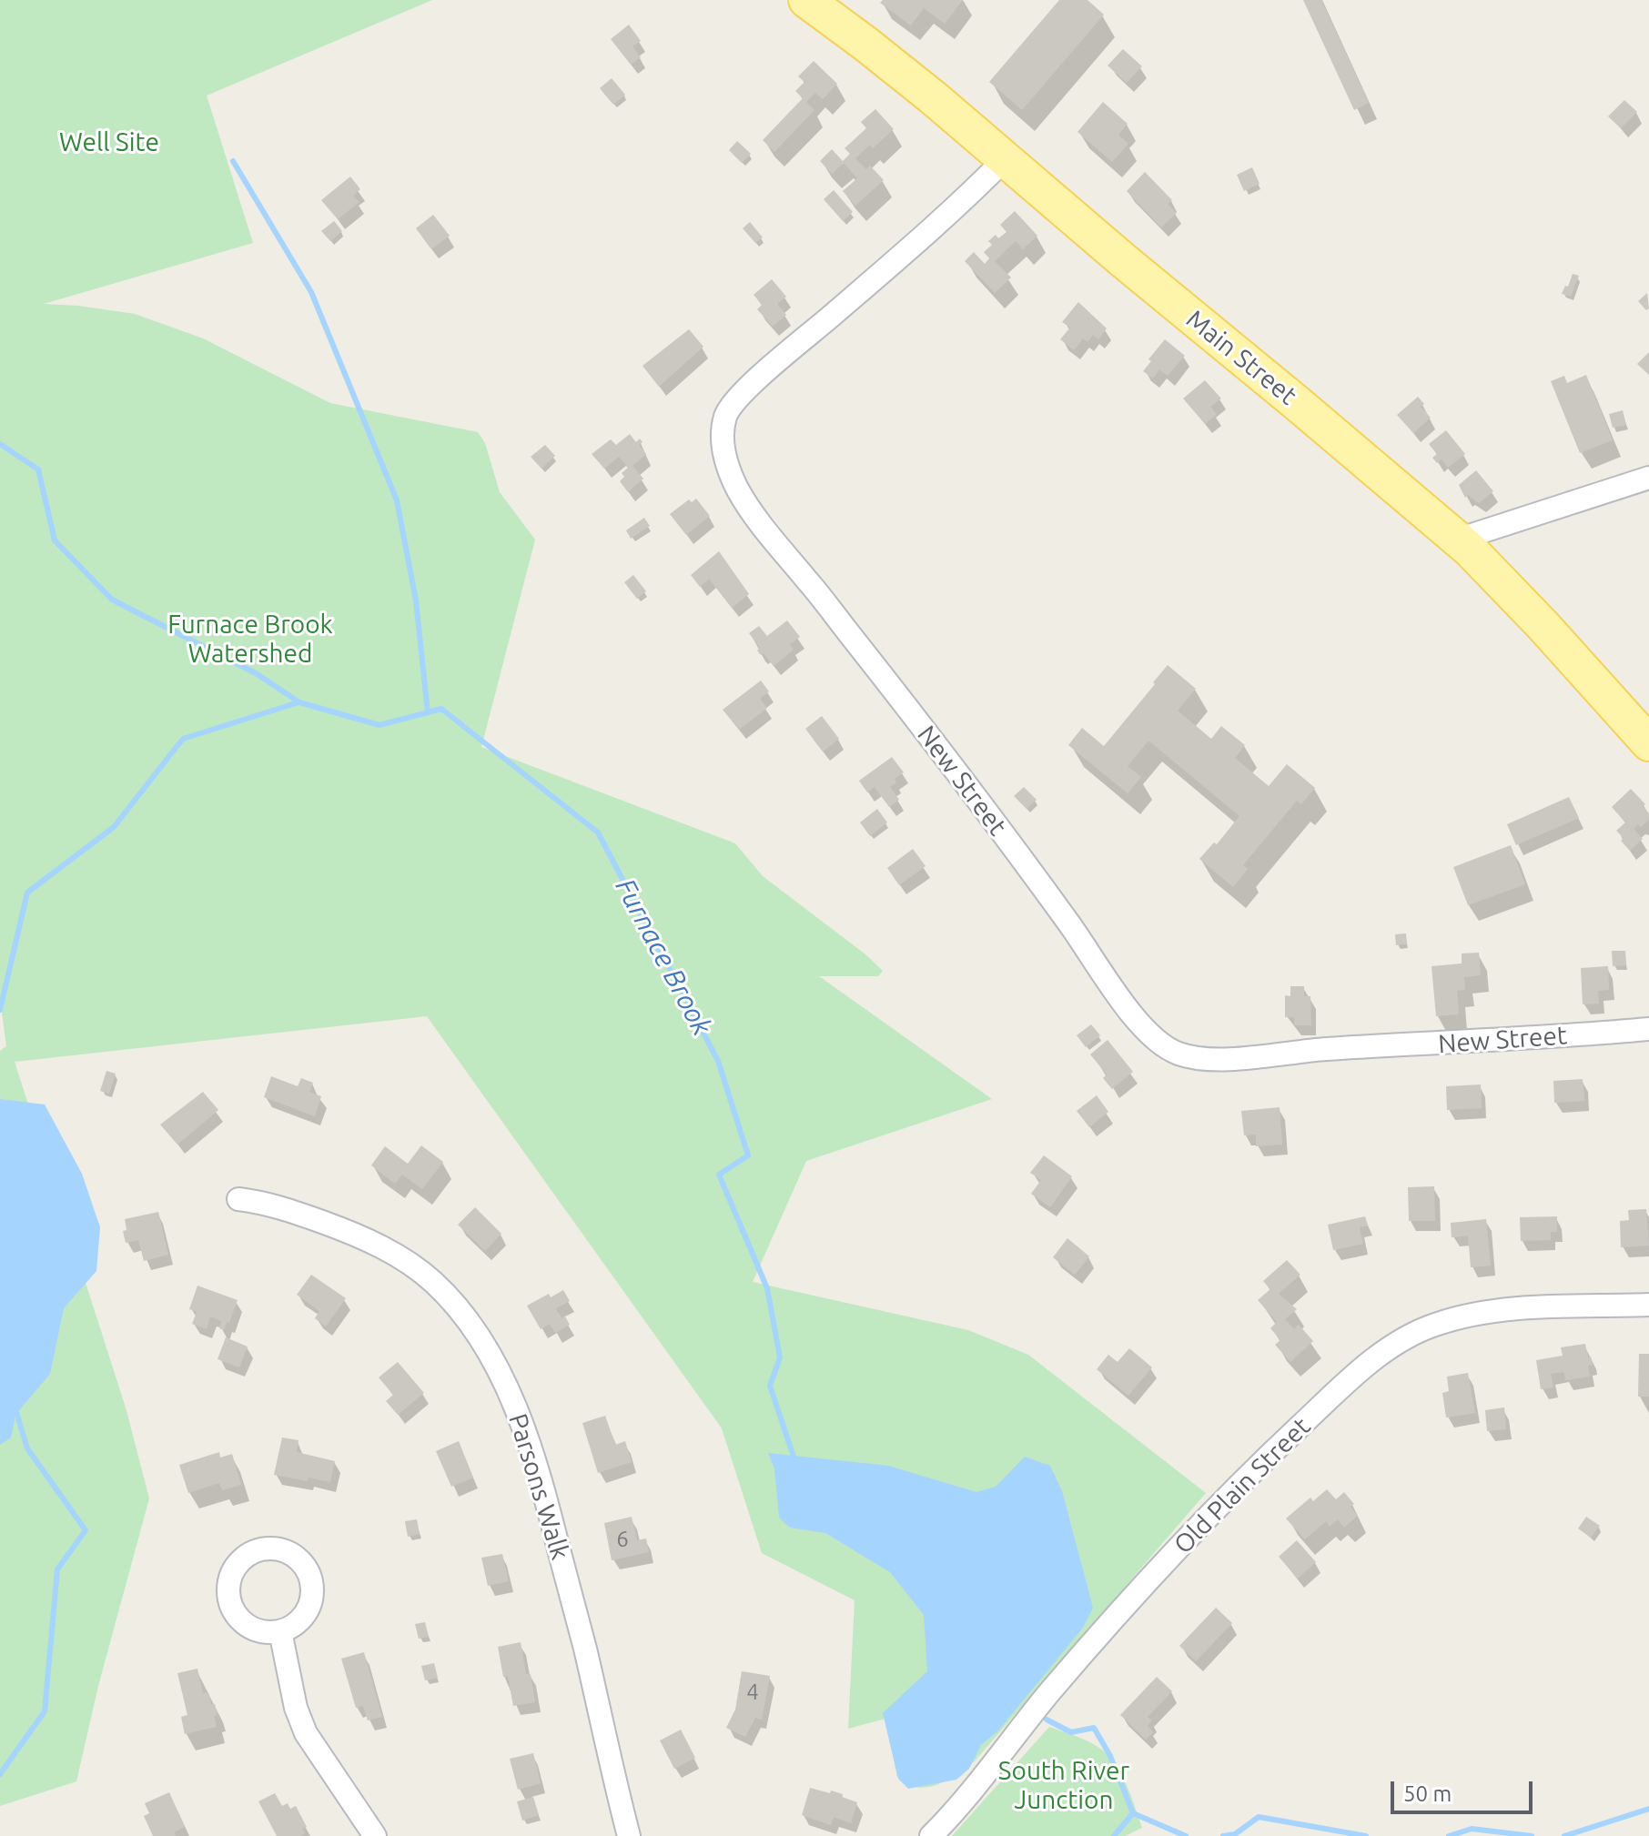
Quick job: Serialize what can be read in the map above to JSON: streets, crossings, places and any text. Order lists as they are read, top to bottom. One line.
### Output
{"streets":{"main road":["Main Street"],"street":["New Street","Old Plain Street","Parsons Walk"]},"crossings":[["Main Street","New Street"]],"water":["Furnace Brook"],"parks":["Well Site","Furnace Brook Watershed","South River Junction"],"house_numbers":["6","4"],"scale_bar":"50 m"}
